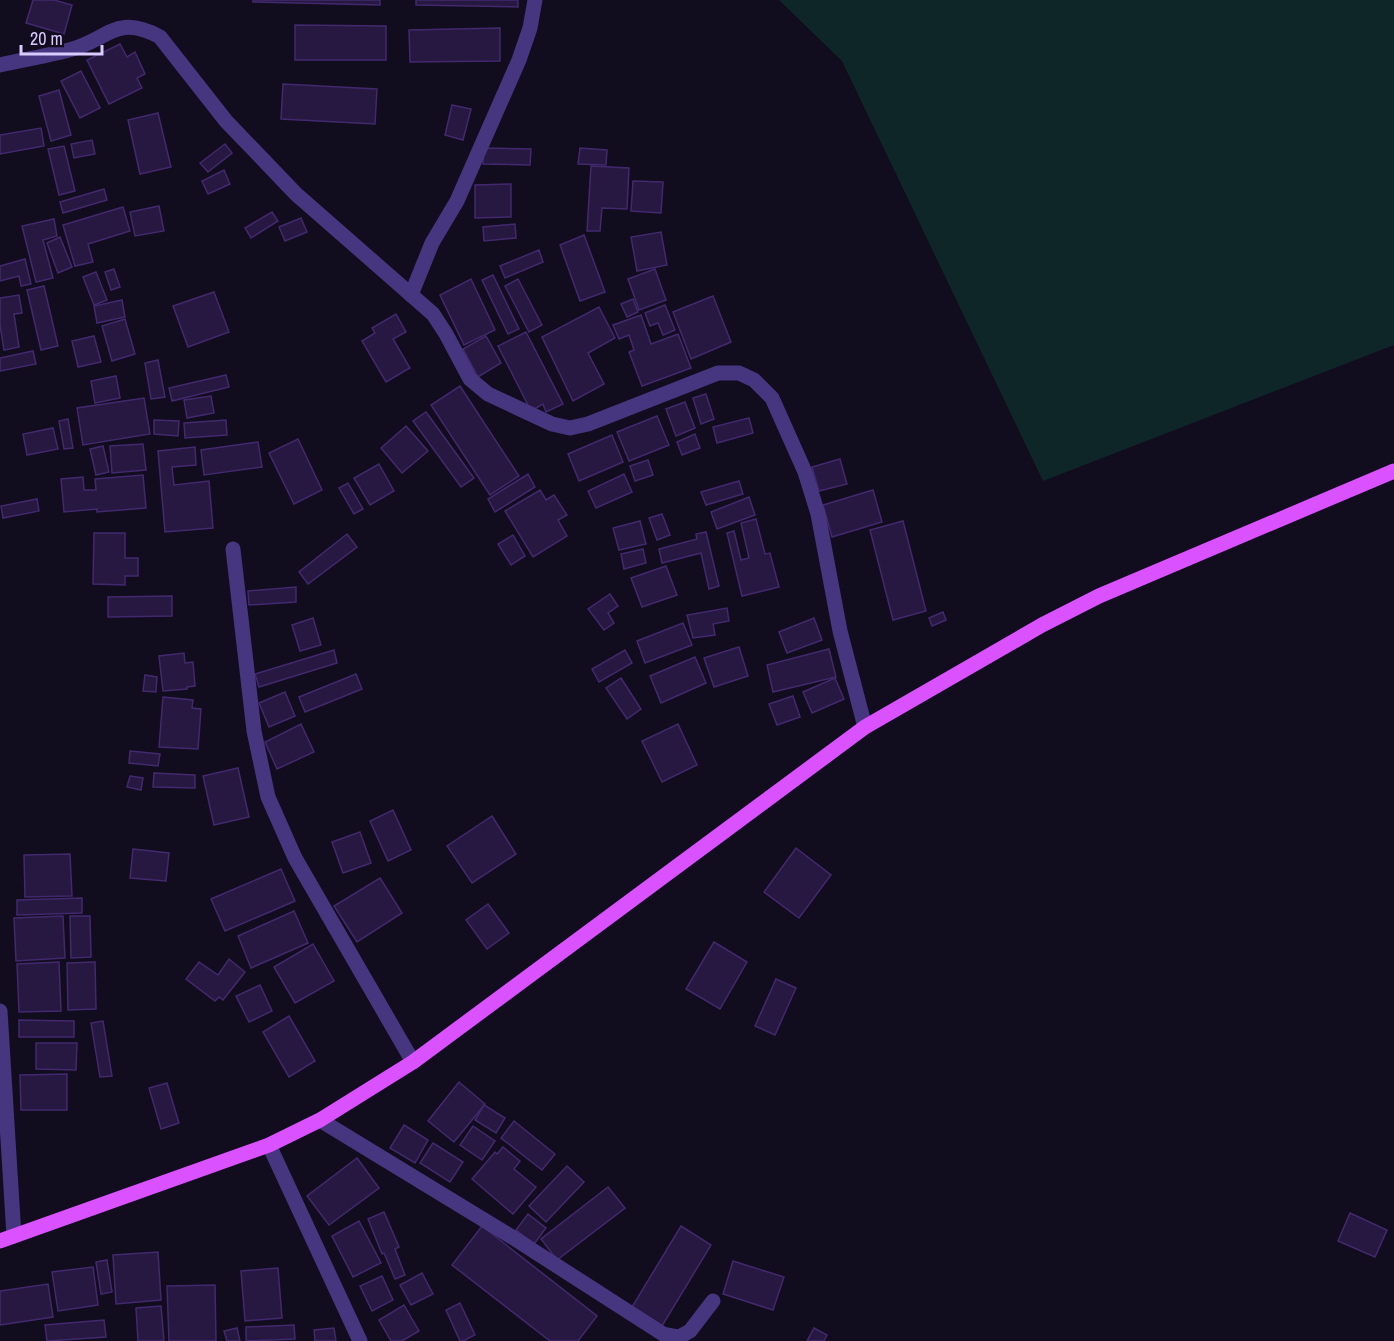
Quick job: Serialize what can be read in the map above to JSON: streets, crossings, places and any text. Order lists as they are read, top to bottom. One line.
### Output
{"scale_bar":"20 m"}
